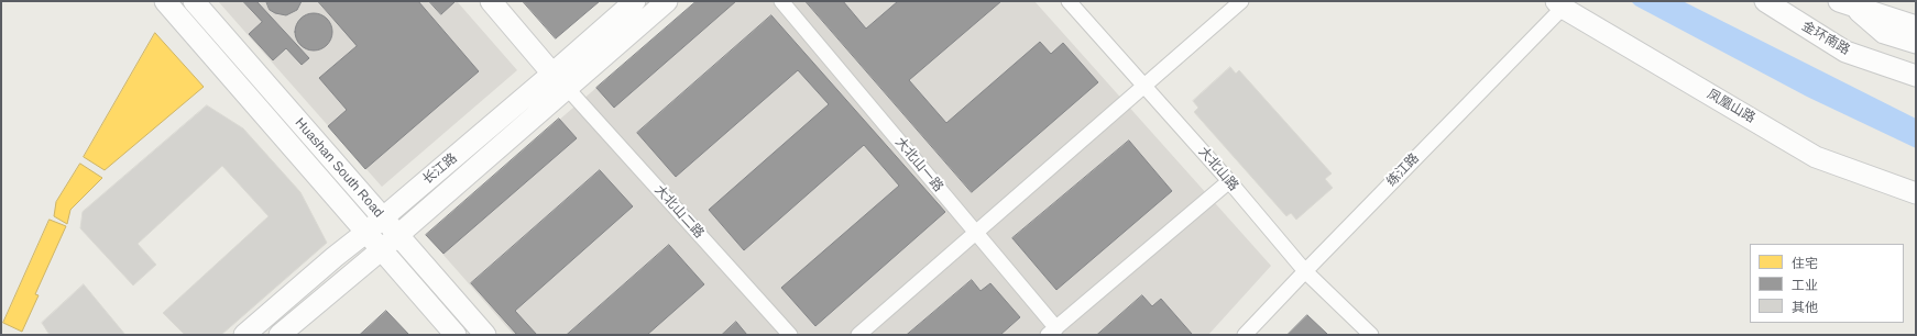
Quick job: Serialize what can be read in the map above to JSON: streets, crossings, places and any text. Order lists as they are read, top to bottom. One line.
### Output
{"streets":{"street":["金环南路","凤凰山路","大北山一路","Huashan South Road","长江路","大北山路","练江路","大北山二路"]},"crossings":[["凤凰山路","练江路"],["Huashan South Road","长江路"],["长江路","大北山二路"],["大北山路","练江路"]],"legend":["住宅","工业","其他"]}
